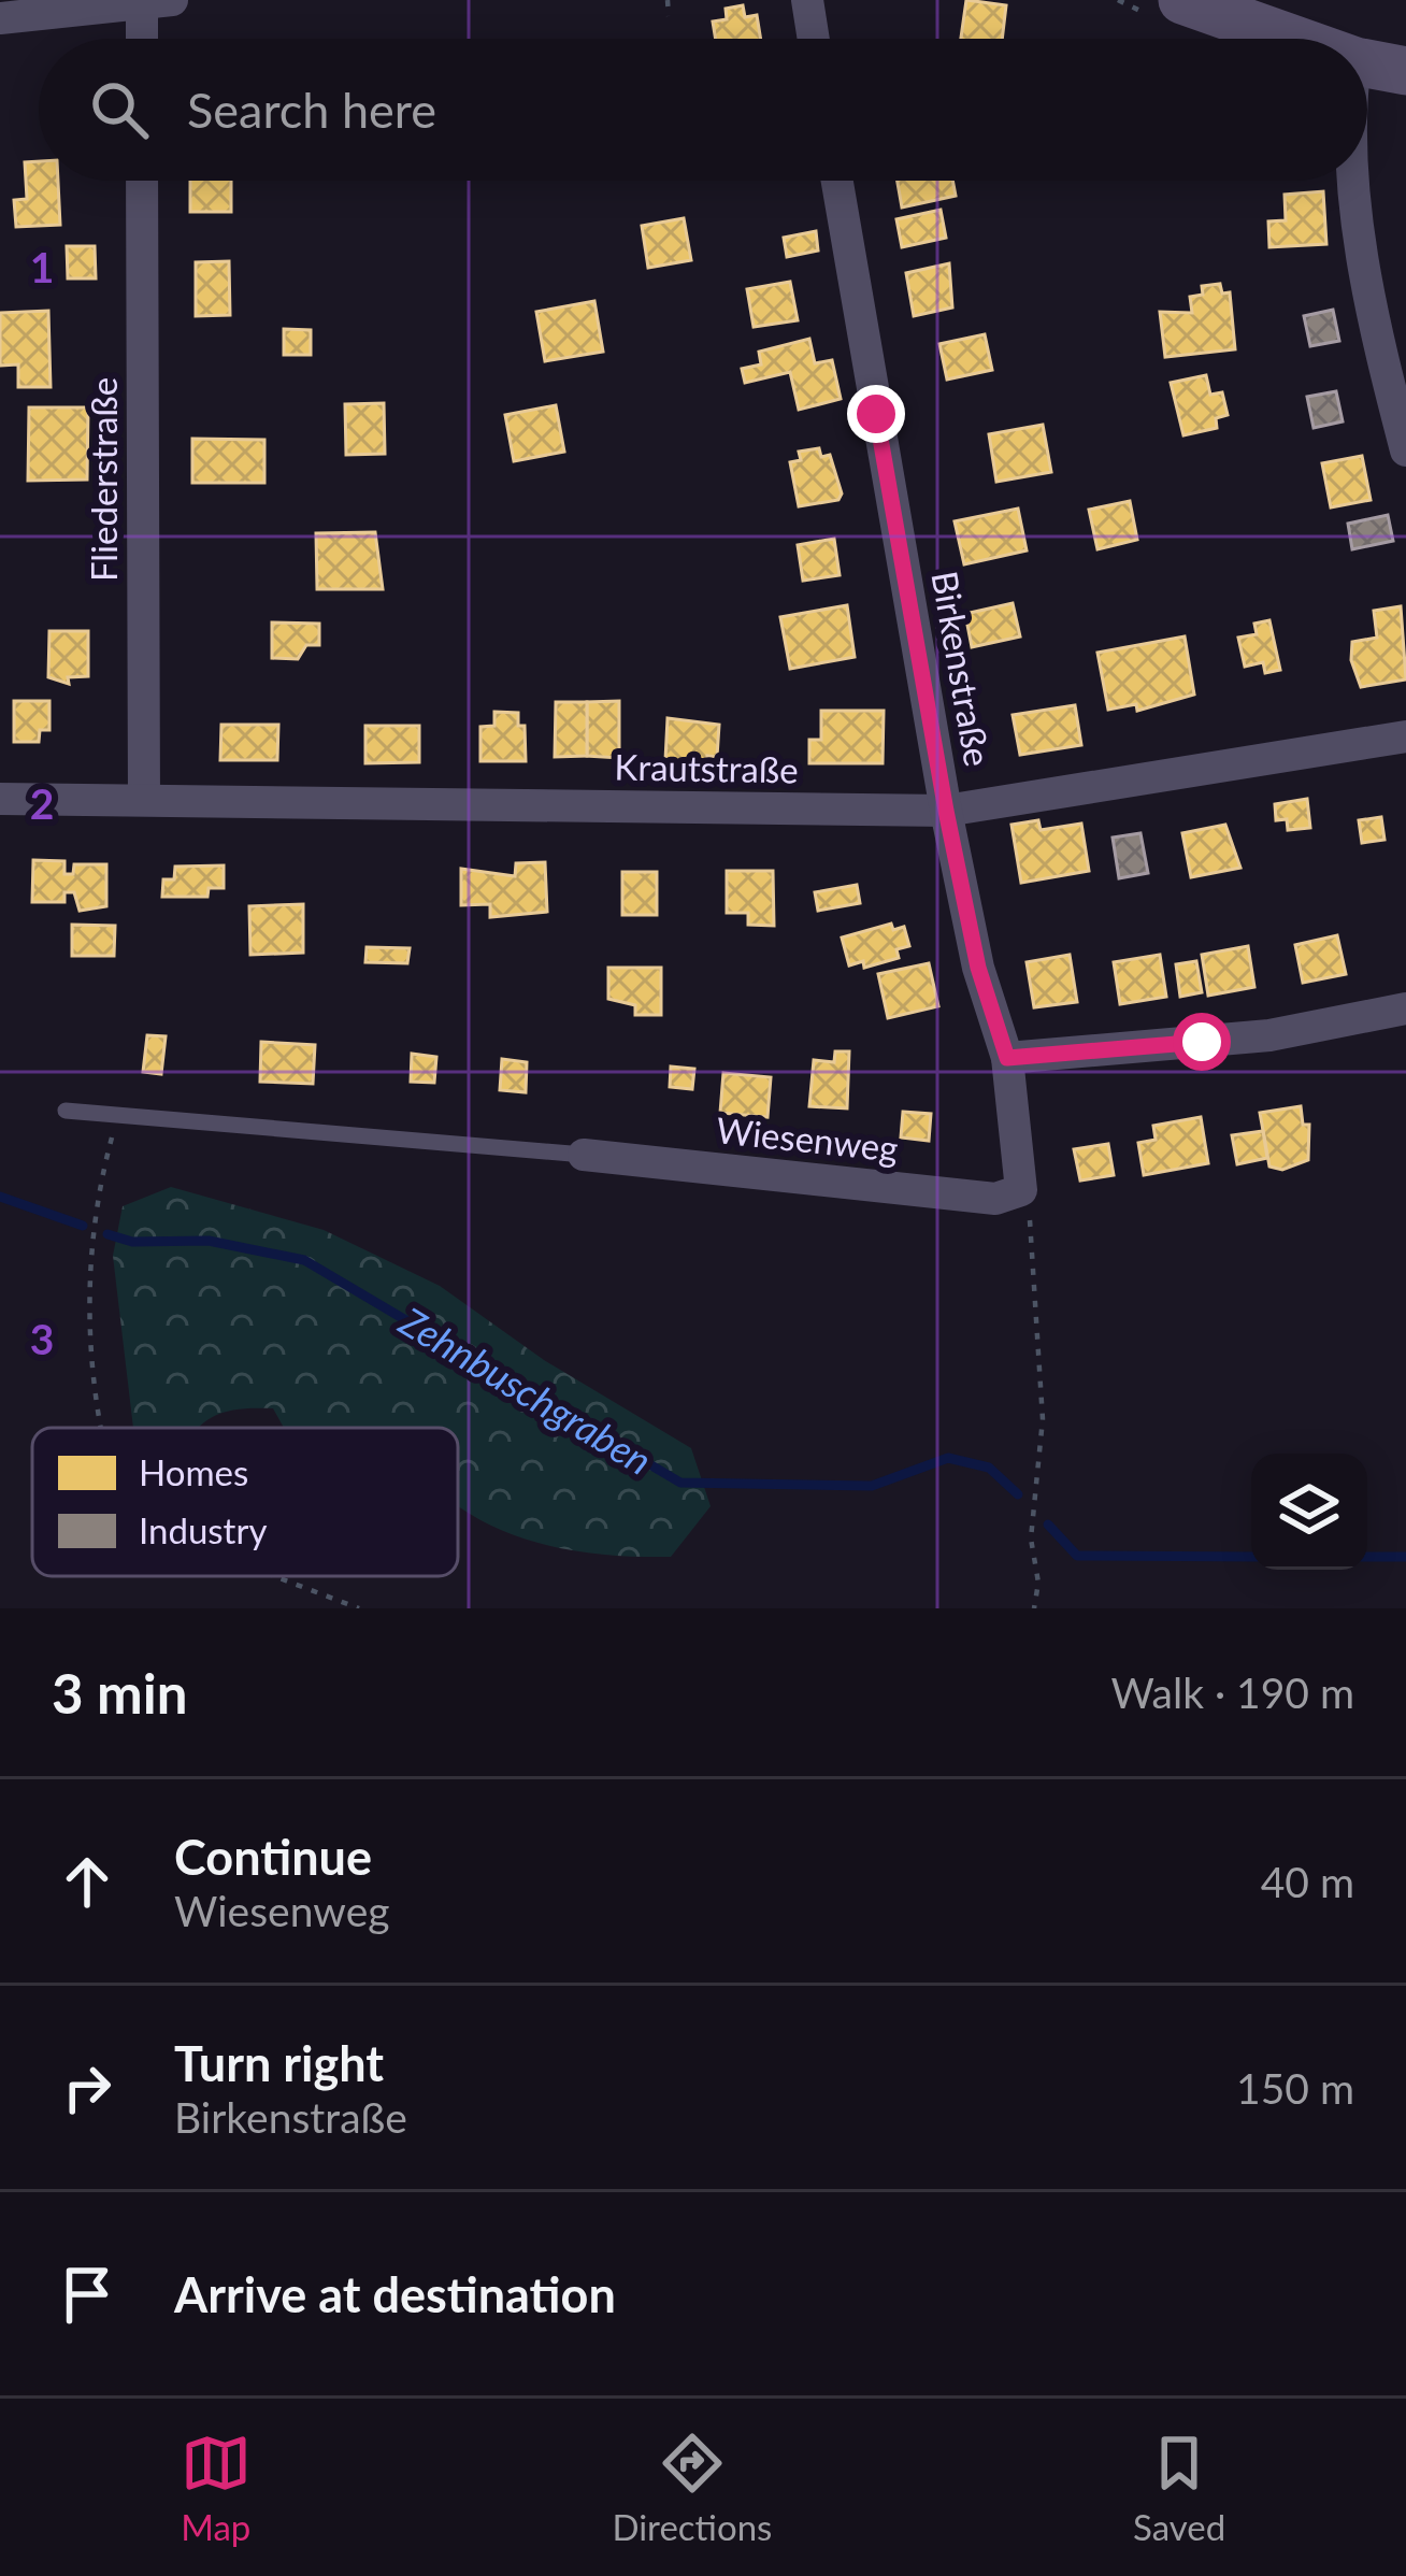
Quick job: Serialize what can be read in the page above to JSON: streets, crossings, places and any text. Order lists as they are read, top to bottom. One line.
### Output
{"streets":{"street":["Fliederstraße","Birkenstraße","Krautstraße","Wiesenweg"]},"crossings":[["Fliederstraße","Krautstraße"],["Birkenstraße","Krautstraße"],["Birkenstraße","Wiesenweg"]],"water":["Zehnbuschgraben"],"legend":["Homes","Industry"],"page":{"search":"Search here","heading":["3 min","Walk · 190 m"],"list":[["Continue","Wiesenweg","40 m"],["Turn right","Birkenstraße","150 m"],"Arrive at destination"],"nav":["Map","Directions","Saved"]},"grid":{"rows":["1","2","3"]}}
